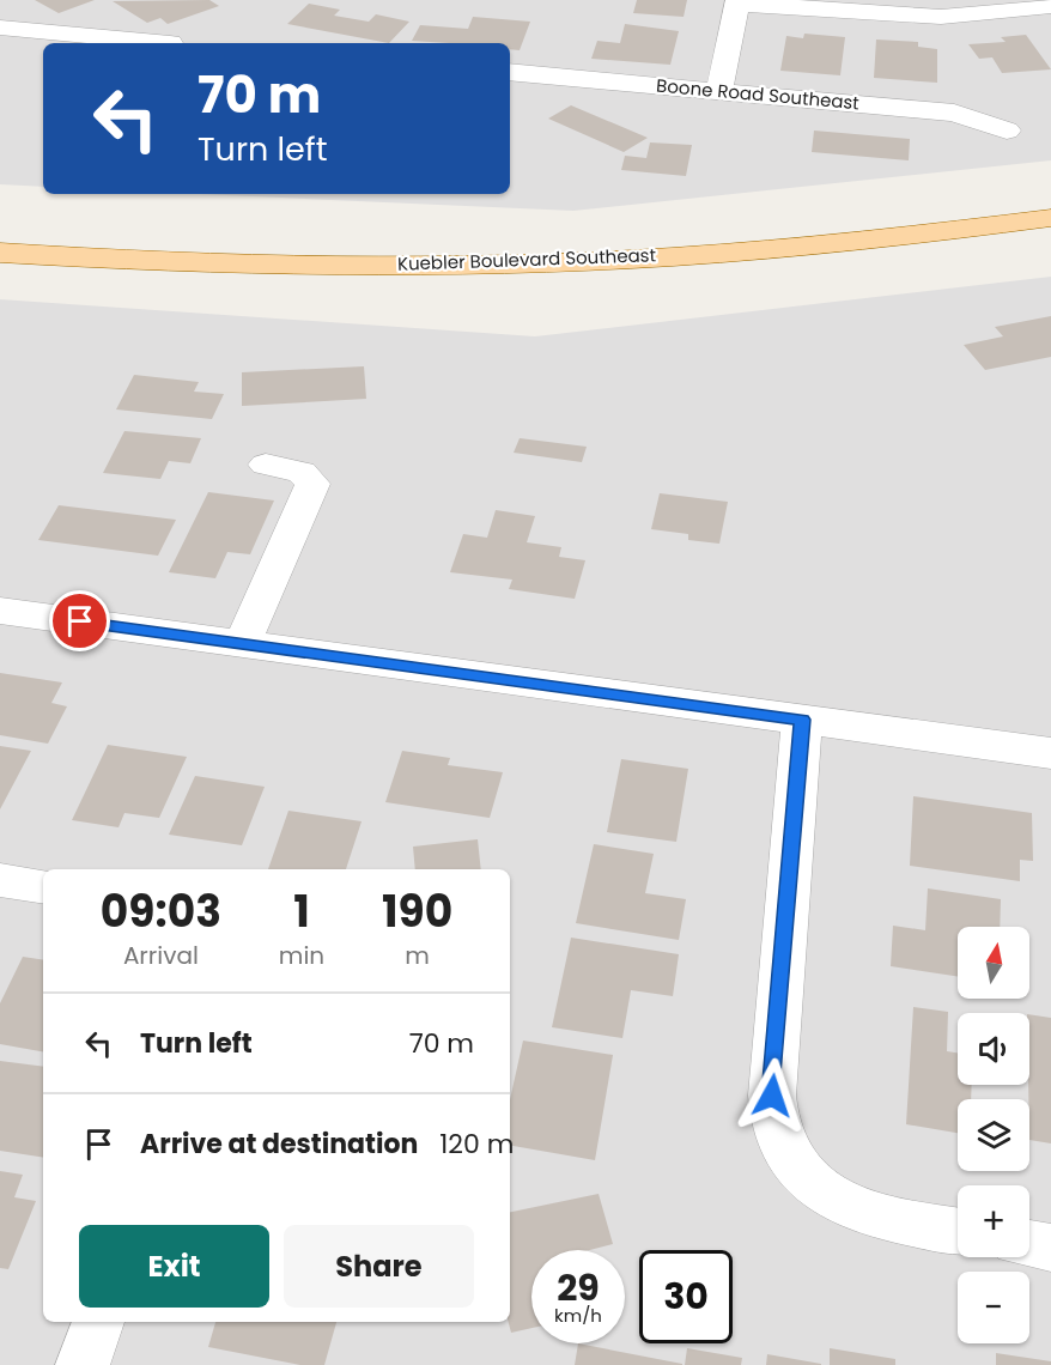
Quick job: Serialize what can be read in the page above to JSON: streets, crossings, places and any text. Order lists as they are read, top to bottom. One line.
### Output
{"streets":{"main road":["Kuebler Boulevard Southeast"],"street":["Boone Road Southeast"]},"north":"top","page":{"turn":["70 m","Turn left"],"eta":["09:03","Arrival","1","min","190","m"],"map_buttons":["+","−"],"list":[{"name":"Turn left","value":"70 m"},{"name":"Arrive at destination","value":"120 m"}],"buttons":["Exit","Share"],"speed":"29 km/h","limit":"30"}}
